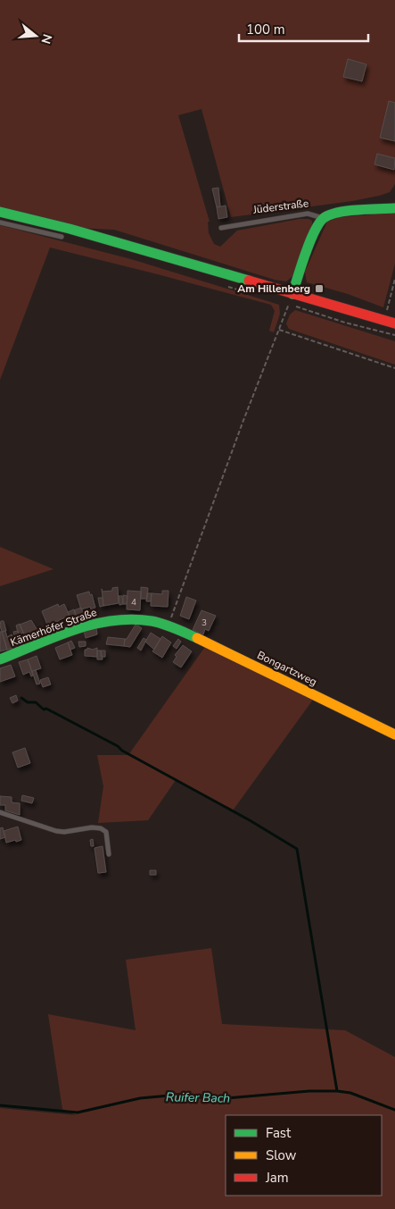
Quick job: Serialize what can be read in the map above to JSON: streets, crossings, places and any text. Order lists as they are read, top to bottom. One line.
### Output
{"streets":{"street":["Jüderstraße","Kämerhöfer Straße","Bongartzweg"]},"crossings":[["Kämerhöfer Straße","Bongartzweg"]],"water":["Ruifer Bach"],"places":{"transit":["Am Hillenberg"]},"house_numbers":["4","3"],"legend":["Fast","Slow","Jam"],"scale_bar":"100 m","north":"right"}
